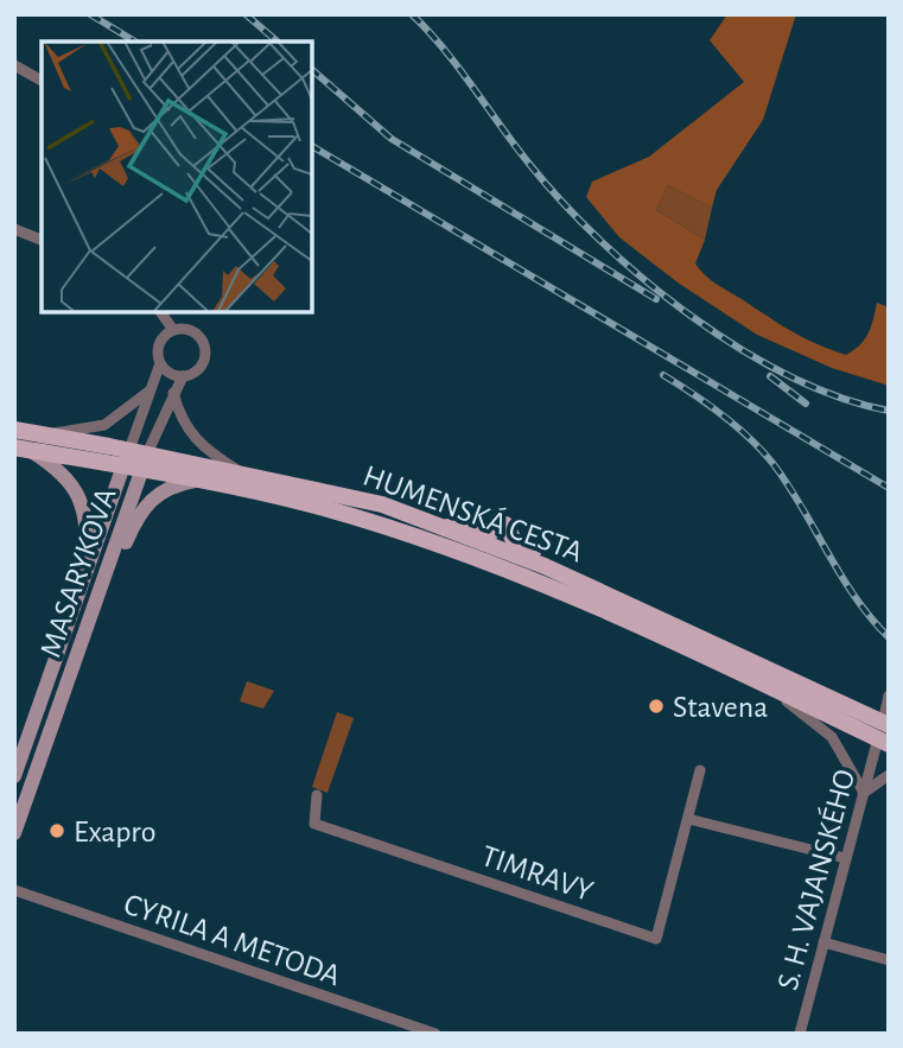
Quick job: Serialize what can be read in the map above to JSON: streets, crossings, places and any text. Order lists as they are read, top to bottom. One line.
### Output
{"streets":{"main road":["HUMENSKÁ CESTA","MASARYKOVA"],"street":["TIMRAVY","S. H. VAJANSKÉHO","CYRILA A METODA"]},"crossings":[["HUMENSKÁ CESTA","MASARYKOVA"],["HUMENSKÁ CESTA","S. H. VAJANSKÉHO"]],"places":["Stavena","Exapro"]}
